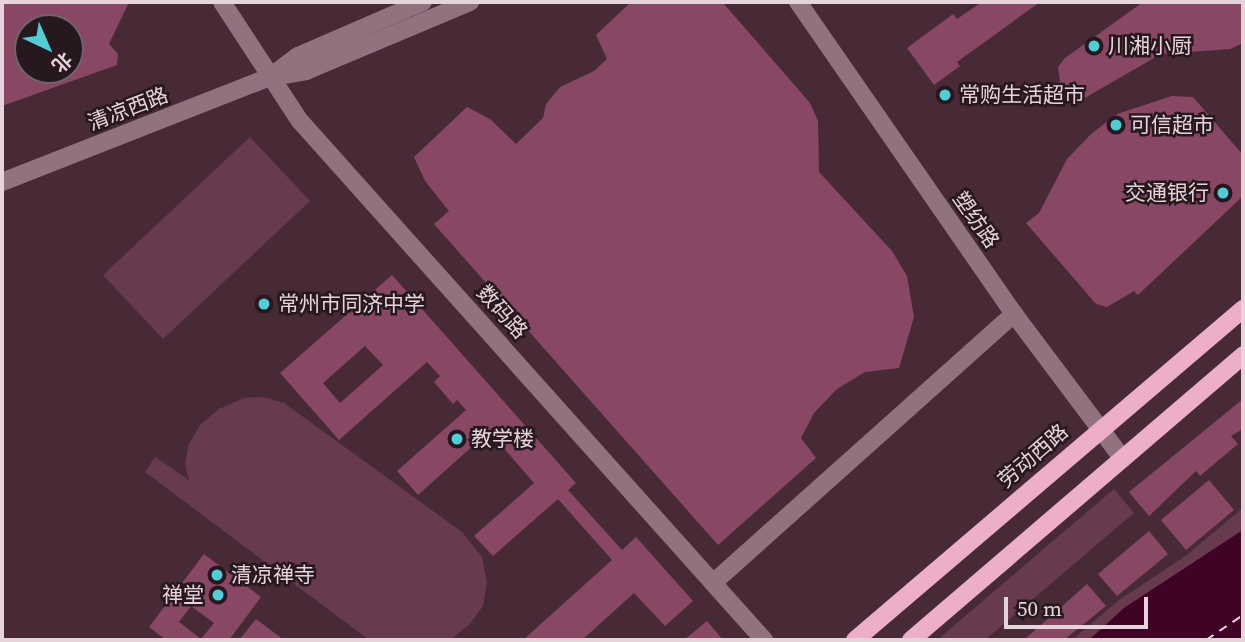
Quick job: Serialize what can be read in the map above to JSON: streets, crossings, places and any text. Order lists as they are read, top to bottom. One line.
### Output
{"streets":{"main road":["劳动西路"],"street":["清凉西路","塑纺路","数码路"]},"crossings":[["清凉西路","数码路"],["塑纺路","劳动西路"]],"places":["川湘小厨","常购生活超市","可信超市","交通银行","常州市同济中学","教学楼","清凉禅寺","禅堂"],"scale_bar":"50 m","north":"bottom right"}
